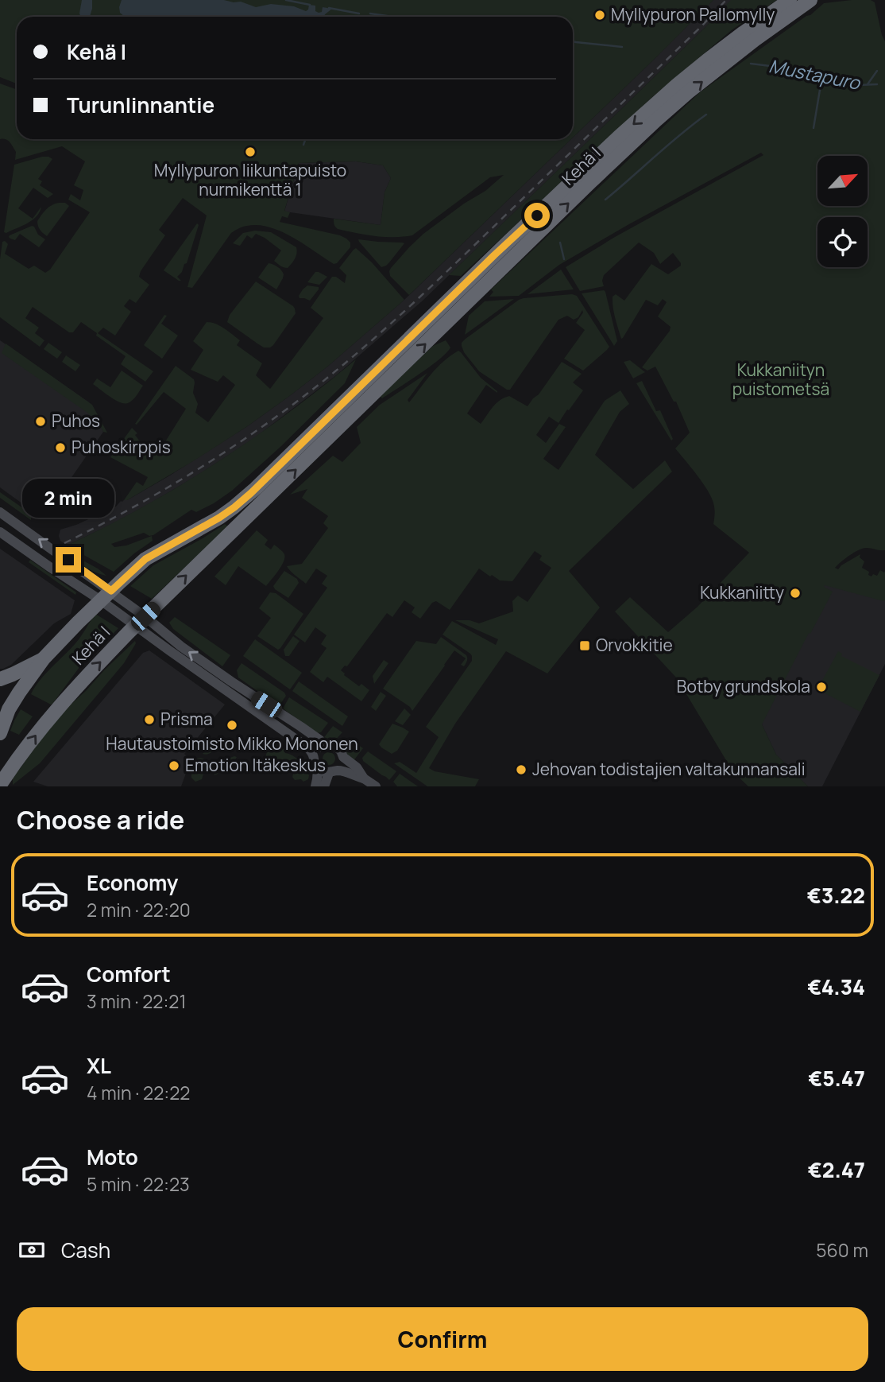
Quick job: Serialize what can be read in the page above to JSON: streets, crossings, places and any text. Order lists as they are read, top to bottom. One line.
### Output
{"streets":{"highway":["Kehä I"]},"water":["Mustapuro"],"parks":["Kukkaniityn puistometsä"],"places":{"other":["Myllypuron Pallomylly","Myllypuron liikuntapuisto nurmikenttä 1","Puhos","Puhoskirppis","Kukkaniitty","Botby grundskola","Prisma","Hautaustoimisto Mikko Mononen","Emotion Itäkeskus","Jehovan todistajien valtakunnansali"],"transit":["Orvokkitie"]},"north":"top right","page":{"banner":["Kehä I","Turunlinnantie"],"bubble":"2 min","heading":"Choose a ride","list":[{"name":"Economy","note":"2 min · 22:20","value":"€3.22"},{"name":"Comfort","note":"3 min · 22:21","value":"€4.34"},{"name":"XL","note":"4 min · 22:22","value":"€5.47"},{"name":"Moto","note":"5 min · 22:23","value":"€2.47"}],"pay":["Cash","560 m"],"buttons":"Confirm"}}
